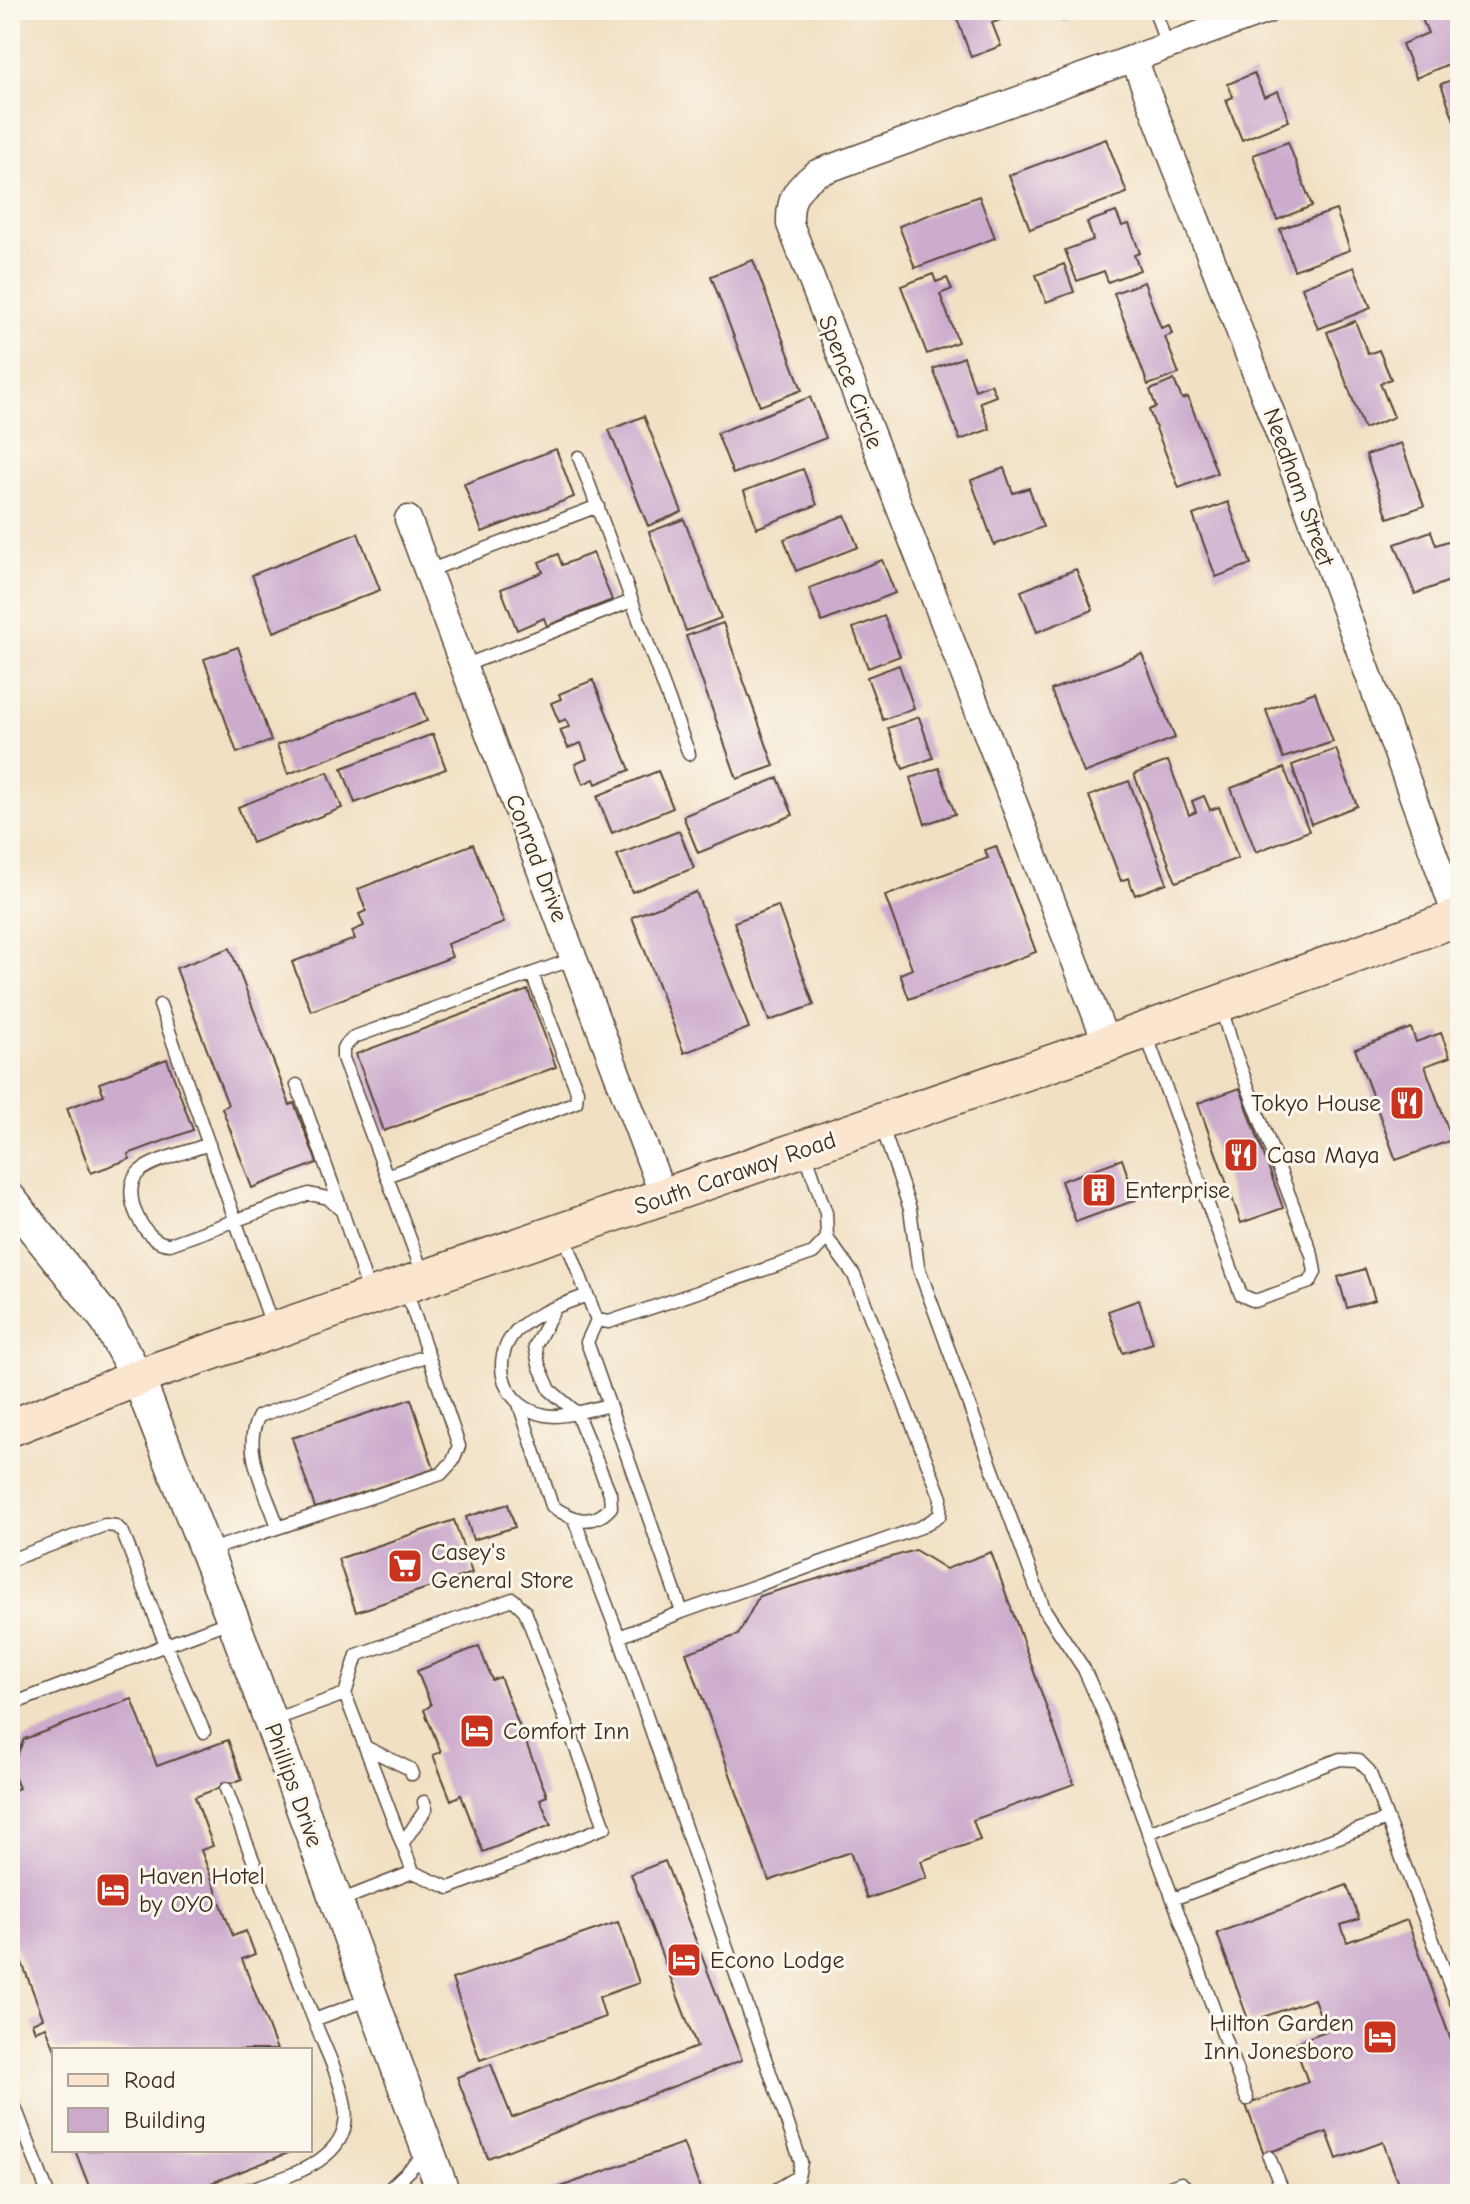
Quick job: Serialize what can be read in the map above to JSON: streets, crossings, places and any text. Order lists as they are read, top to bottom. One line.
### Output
{"streets":{"main road":["South Caraway Road"],"street":["Spence Circle","Needham Street","Conrad Drive","Phillips Drive"]},"crossings":[["Spence Circle","Needham Street"],["Spence Circle","South Caraway Road"],["Needham Street","South Caraway Road"],["Conrad Drive","South Caraway Road"],["South Caraway Road","Phillips Drive"]],"places":{"restaurant":["Tokyo House","Casa Maya"],"building":["Enterprise"],"supermarket":["Casey's General Store"],"hotel":["Comfort Inn","Haven Hotel by OYO","Econo Lodge","Hilton Garden Inn Jonesboro"]},"legend":["Road","Building"]}
